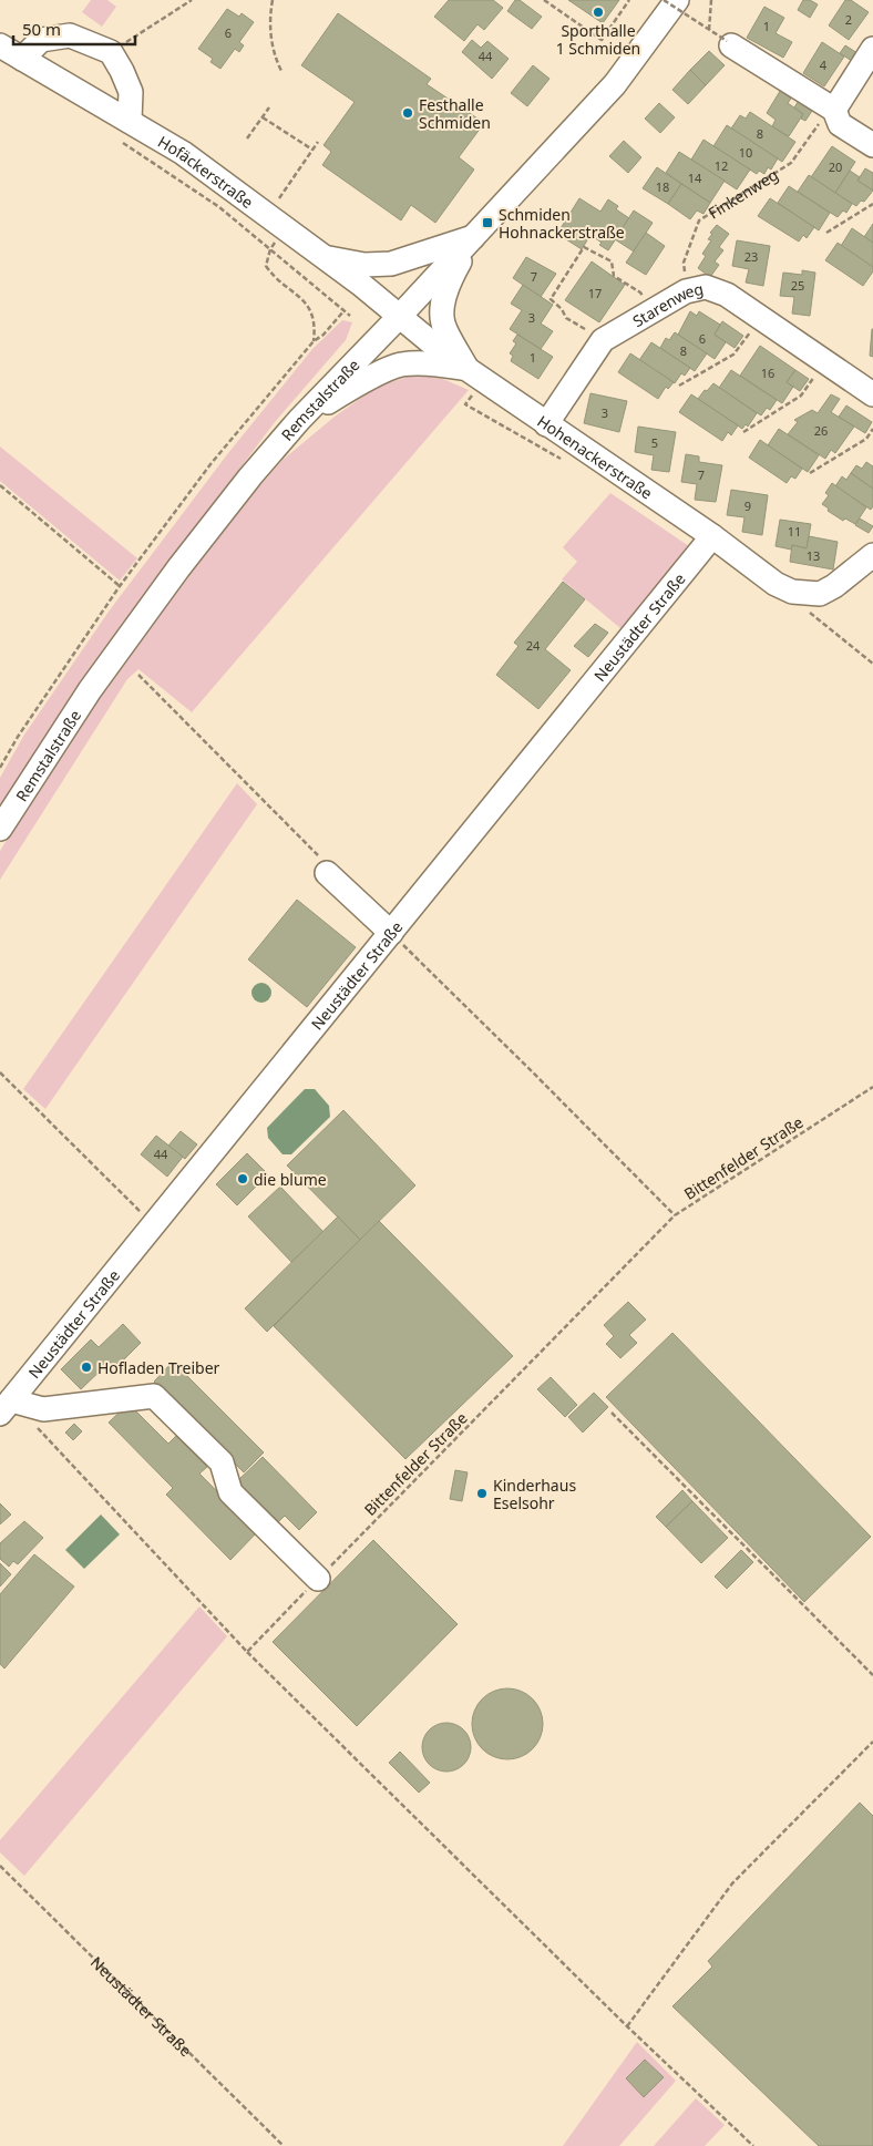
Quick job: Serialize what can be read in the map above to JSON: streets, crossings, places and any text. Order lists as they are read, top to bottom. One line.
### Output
{"streets":{"street":["Hofäckerstraße","Starenweg","Remstalstraße","Hohenackerstraße","Neustädter Straße"],"path":["Finkenweg","Bittenfelder Straße"]},"crossings":[["Hofäckerstraße","Remstalstraße"],["Hofäckerstraße","Hohenackerstraße"],["Finkenweg","Starenweg"],["Starenweg","Hohenackerstraße"],["Remstalstraße","Hohenackerstraße"],["Hohenackerstraße","Neustädter Straße"]],"places":{"other":["Sporthalle 1 Schmiden","Festhalle Schmiden","die blume","Hofladen Treiber","Kinderhaus Eselsohr"],"transit":["Schmiden Hohnackerstraße"]},"house_numbers":["2","1","6","44","4","8","10","12","20","14","18","23","7","25","17","3","6","8","1","16","3","26","5","7","9","11","13","24","44"],"scale_bar":"50 m"}
